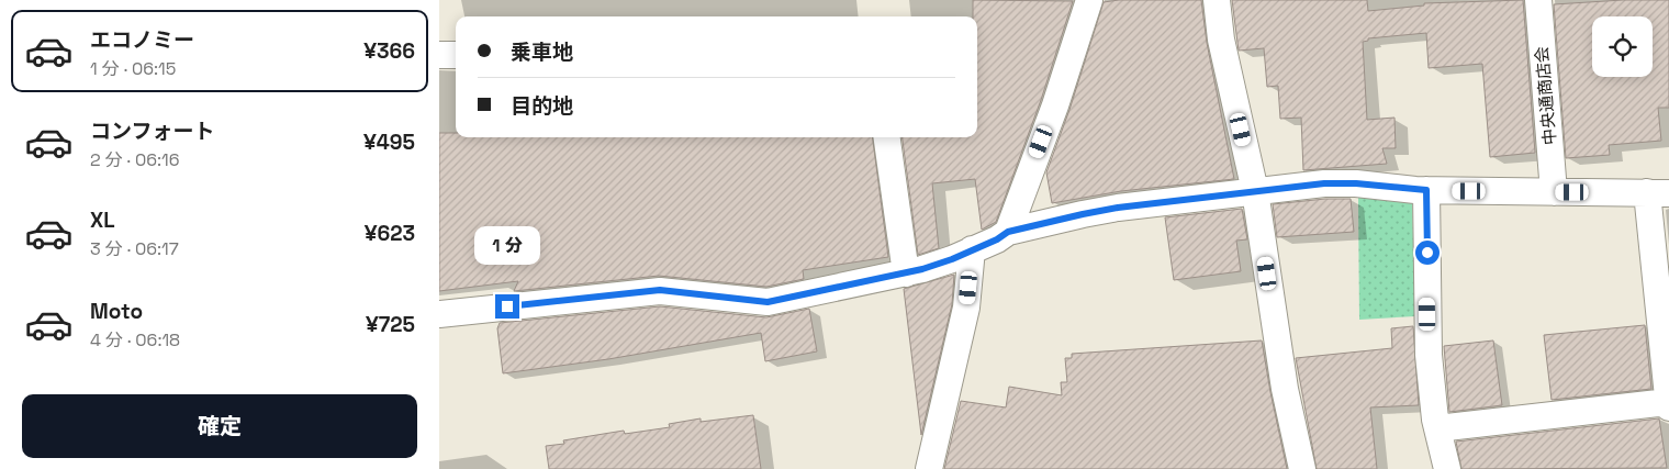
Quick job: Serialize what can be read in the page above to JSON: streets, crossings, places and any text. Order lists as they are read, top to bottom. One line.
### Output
{"streets":{"street":["中央通商店会"]},"page":{"list":[{"name":"エコノミー","note":"1 分 · 06:15","value":"¥366"},{"name":"コンフォート","note":"2 分 · 06:16","value":"¥495"},{"name":"XL","note":"3 分 · 06:17","value":"¥623"},{"name":"Moto","note":"4 分 · 06:18","value":"¥725"}],"banner":["乗車地","目的地"],"bubble":"1 分","buttons":"確定"}}
